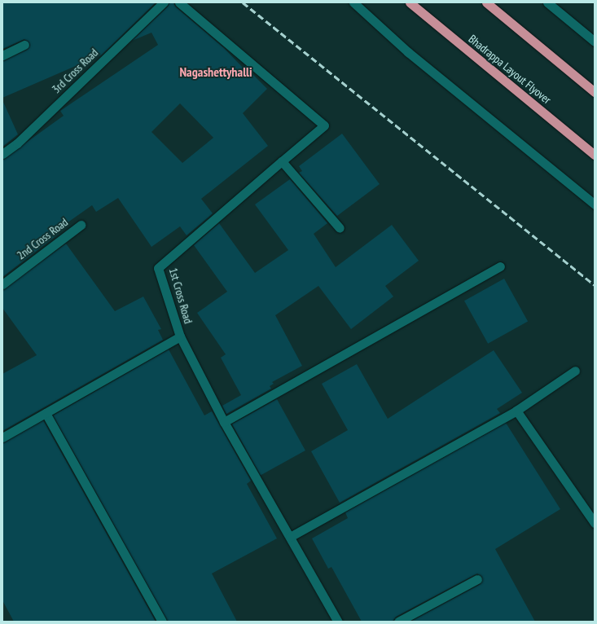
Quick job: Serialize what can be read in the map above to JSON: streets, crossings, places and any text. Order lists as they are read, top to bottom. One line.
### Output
{"streets":{"highway":["Bhadrappa Layout Flyover"],"street":["3rd Cross Road","2nd Cross Road","1st Cross Road"]},"districts":["Nagashettyhalli"]}
